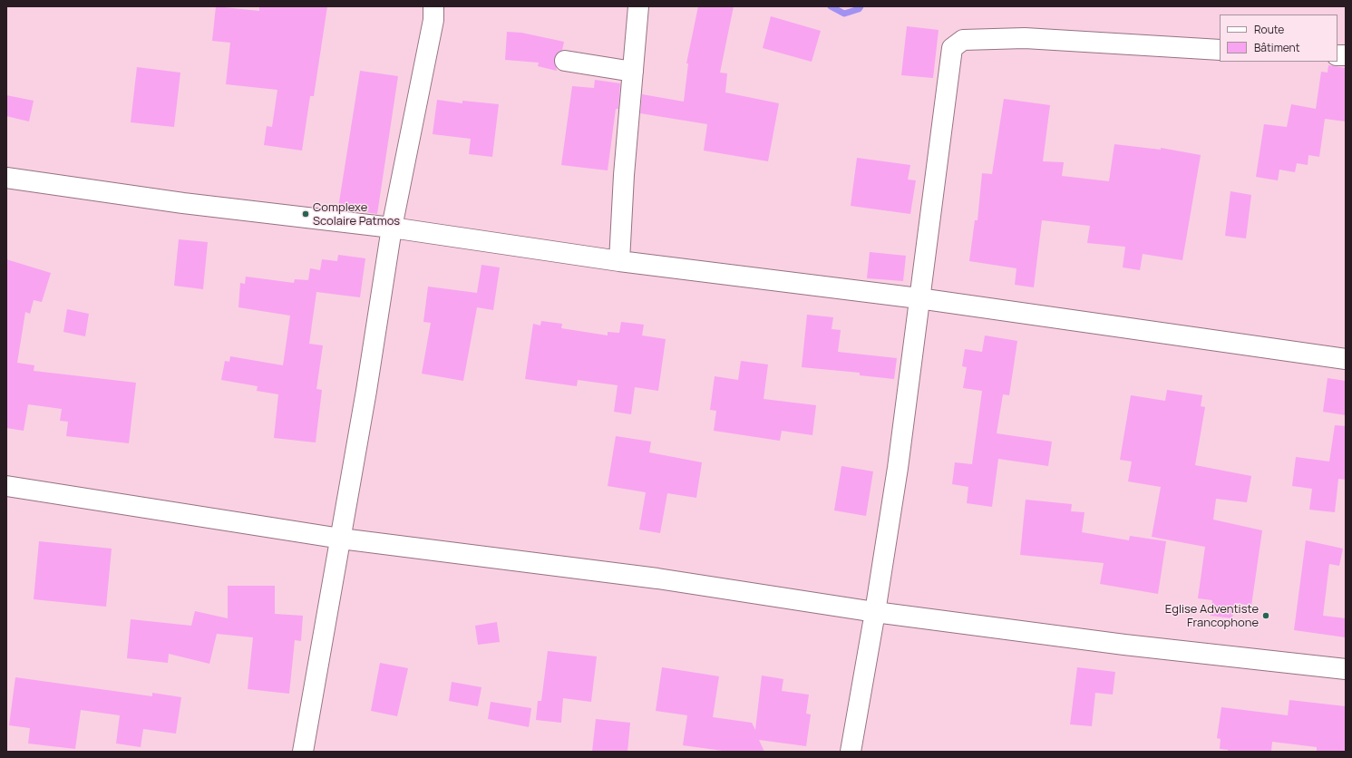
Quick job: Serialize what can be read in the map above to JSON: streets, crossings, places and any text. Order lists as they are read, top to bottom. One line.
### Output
{"places":["Complexe Scolaire Patmos","Eglise Adventiste Francophone"],"legend":["Route","Bâtiment"]}
